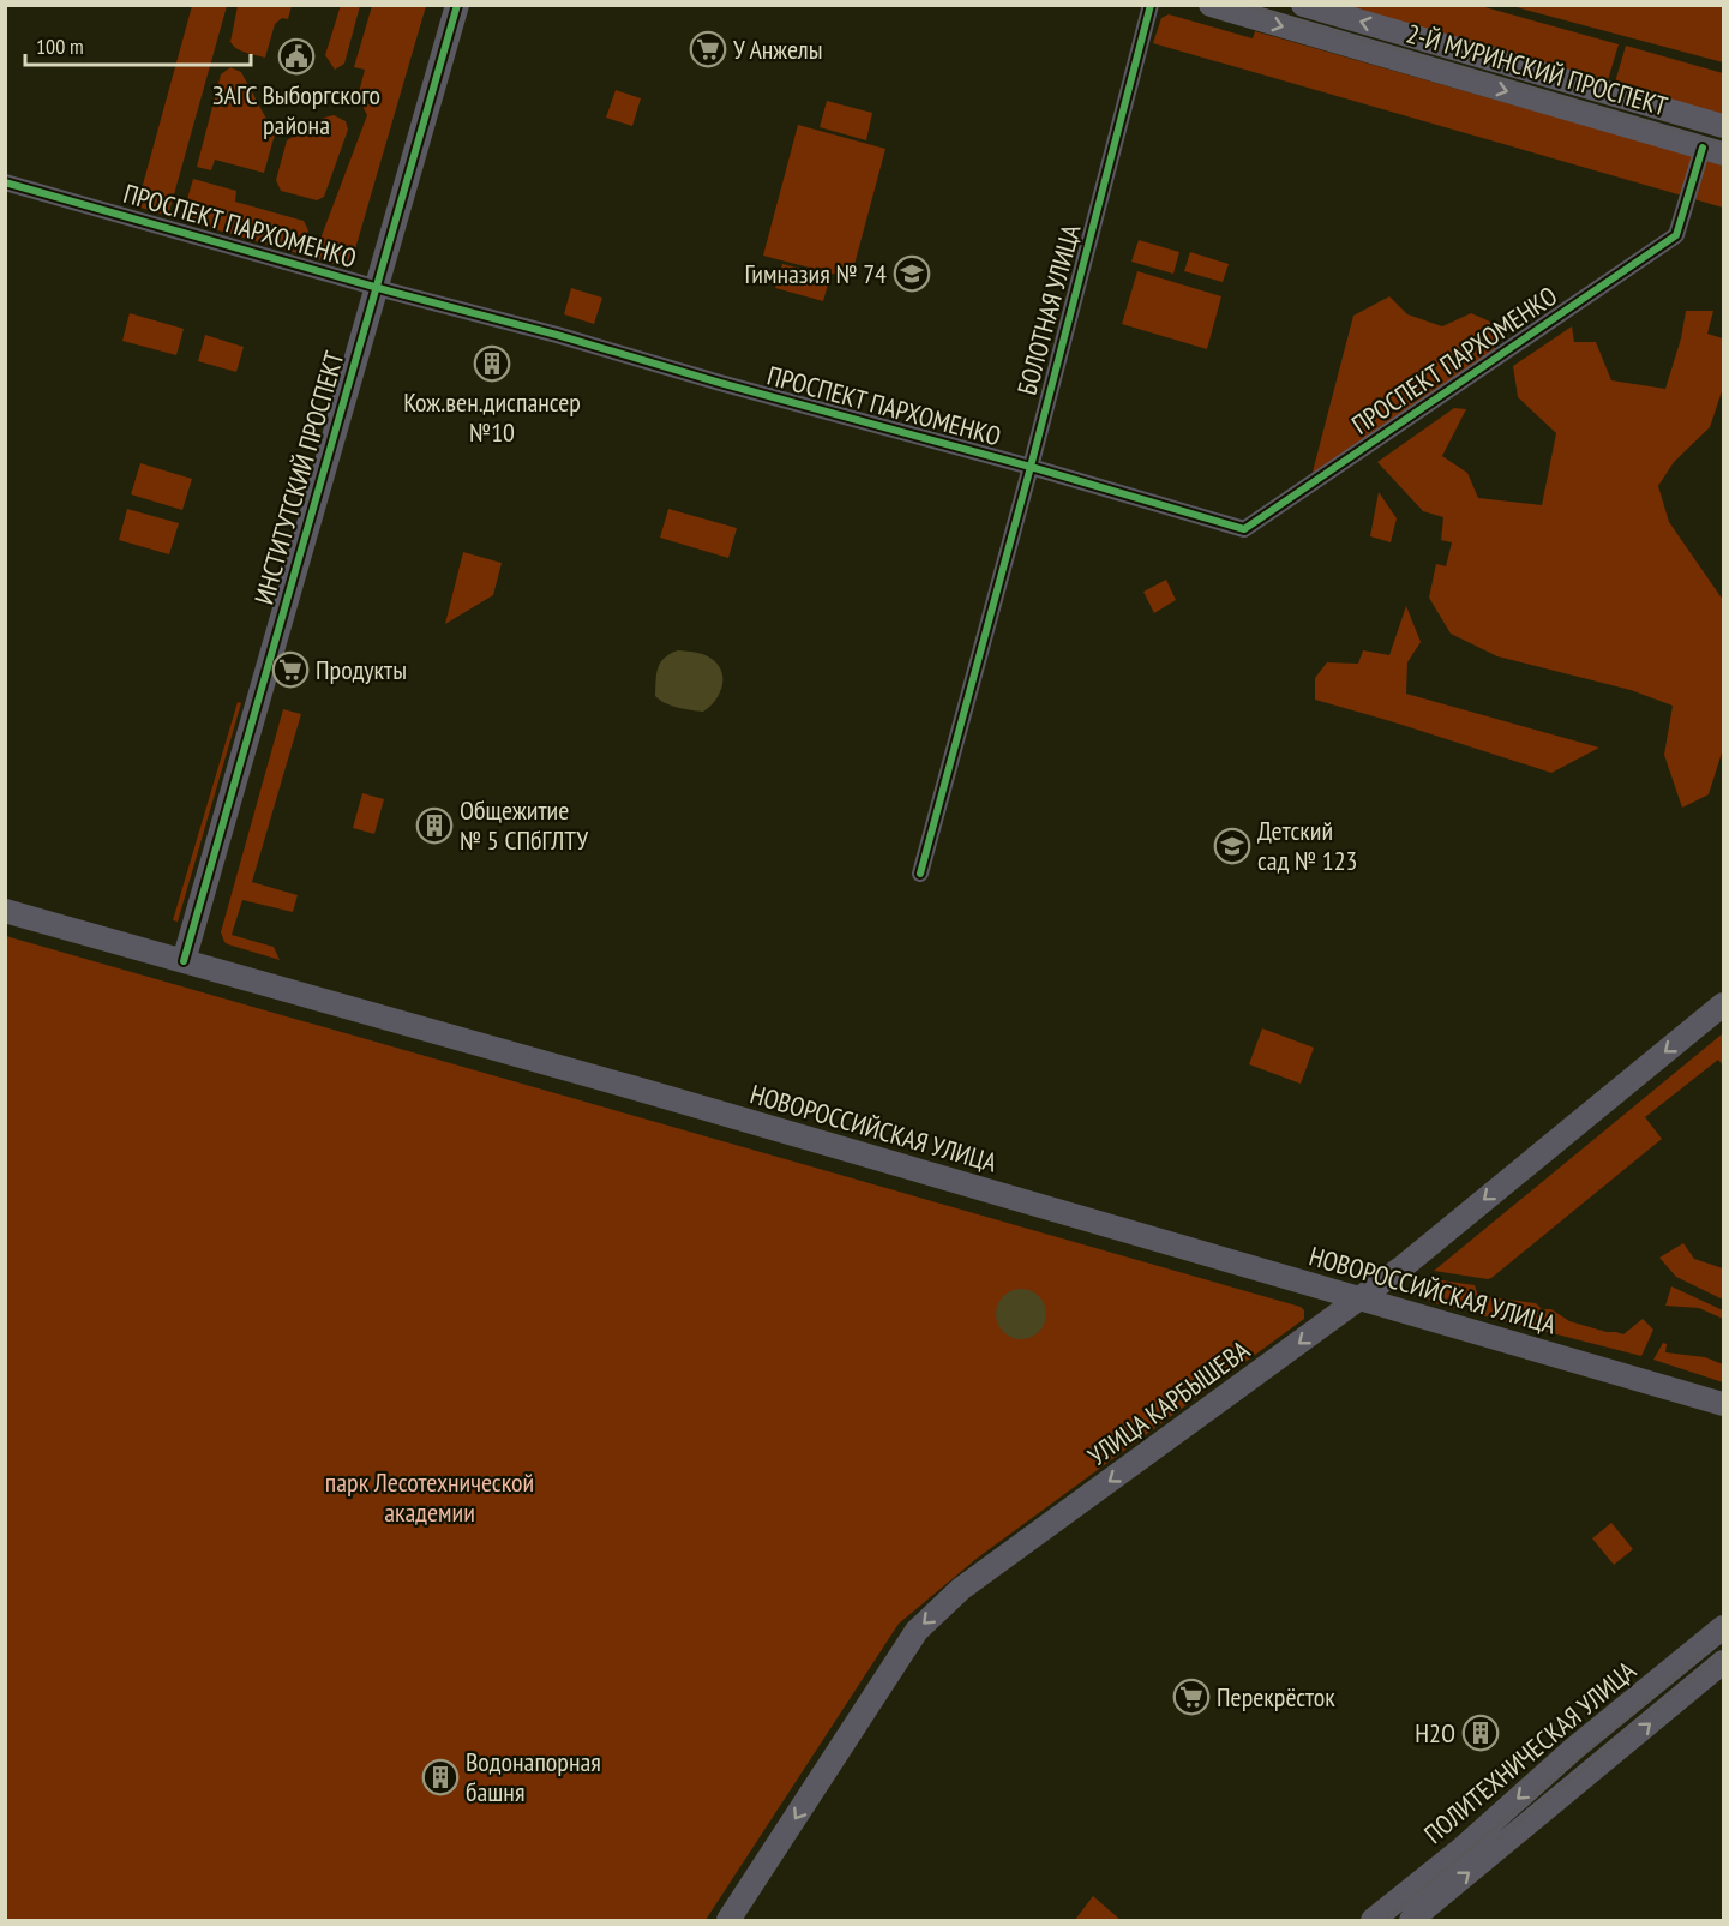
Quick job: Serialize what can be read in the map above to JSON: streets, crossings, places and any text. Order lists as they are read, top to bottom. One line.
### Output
{"streets":{"main road":["2-Й МУРИНСКИЙ ПРОСПЕКТ","ИНСТИТУТСКИЙ ПРОСПЕКТ","НОВОРОССИЙСКАЯ УЛИЦА","УЛИЦА КАРБЫШЕВА","ПОЛИТЕХНИЧЕСКАЯ УЛИЦА"],"street":["ПРОСПЕКТ ПАРХОМЕНКО","БОЛОТНАЯ УЛИЦА"]},"crossings":[["2-Й МУРИНСКИЙ ПРОСПЕКТ","ПРОСПЕКТ ПАРХОМЕНКО"],["ПРОСПЕКТ ПАРХОМЕНКО","БОЛОТНАЯ УЛИЦА"],["ПРОСПЕКТ ПАРХОМЕНКО","ИНСТИТУТСКИЙ ПРОСПЕКТ"],["ИНСТИТУТСКИЙ ПРОСПЕКТ","НОВОРОССИЙСКАЯ УЛИЦА"],["НОВОРОССИЙСКАЯ УЛИЦА","УЛИЦА КАРБЫШЕВА"]],"one_way":["УЛИЦА КАРБЫШЕВА"],"parks":["парк Лесотехнической академии"],"places":{"supermarket":["У Анжелы","Продукты","Перекрёсток"],"public building":["ЗАГС Выборгского района"],"school or university":["Гимназия № 74","Детский сад № 123"],"building":["Кож.вен.диспансер №10","Общежитие № 5 СПбГЛТУ","H2O","Водонапорная башня"]},"scale_bar":"100 m"}
